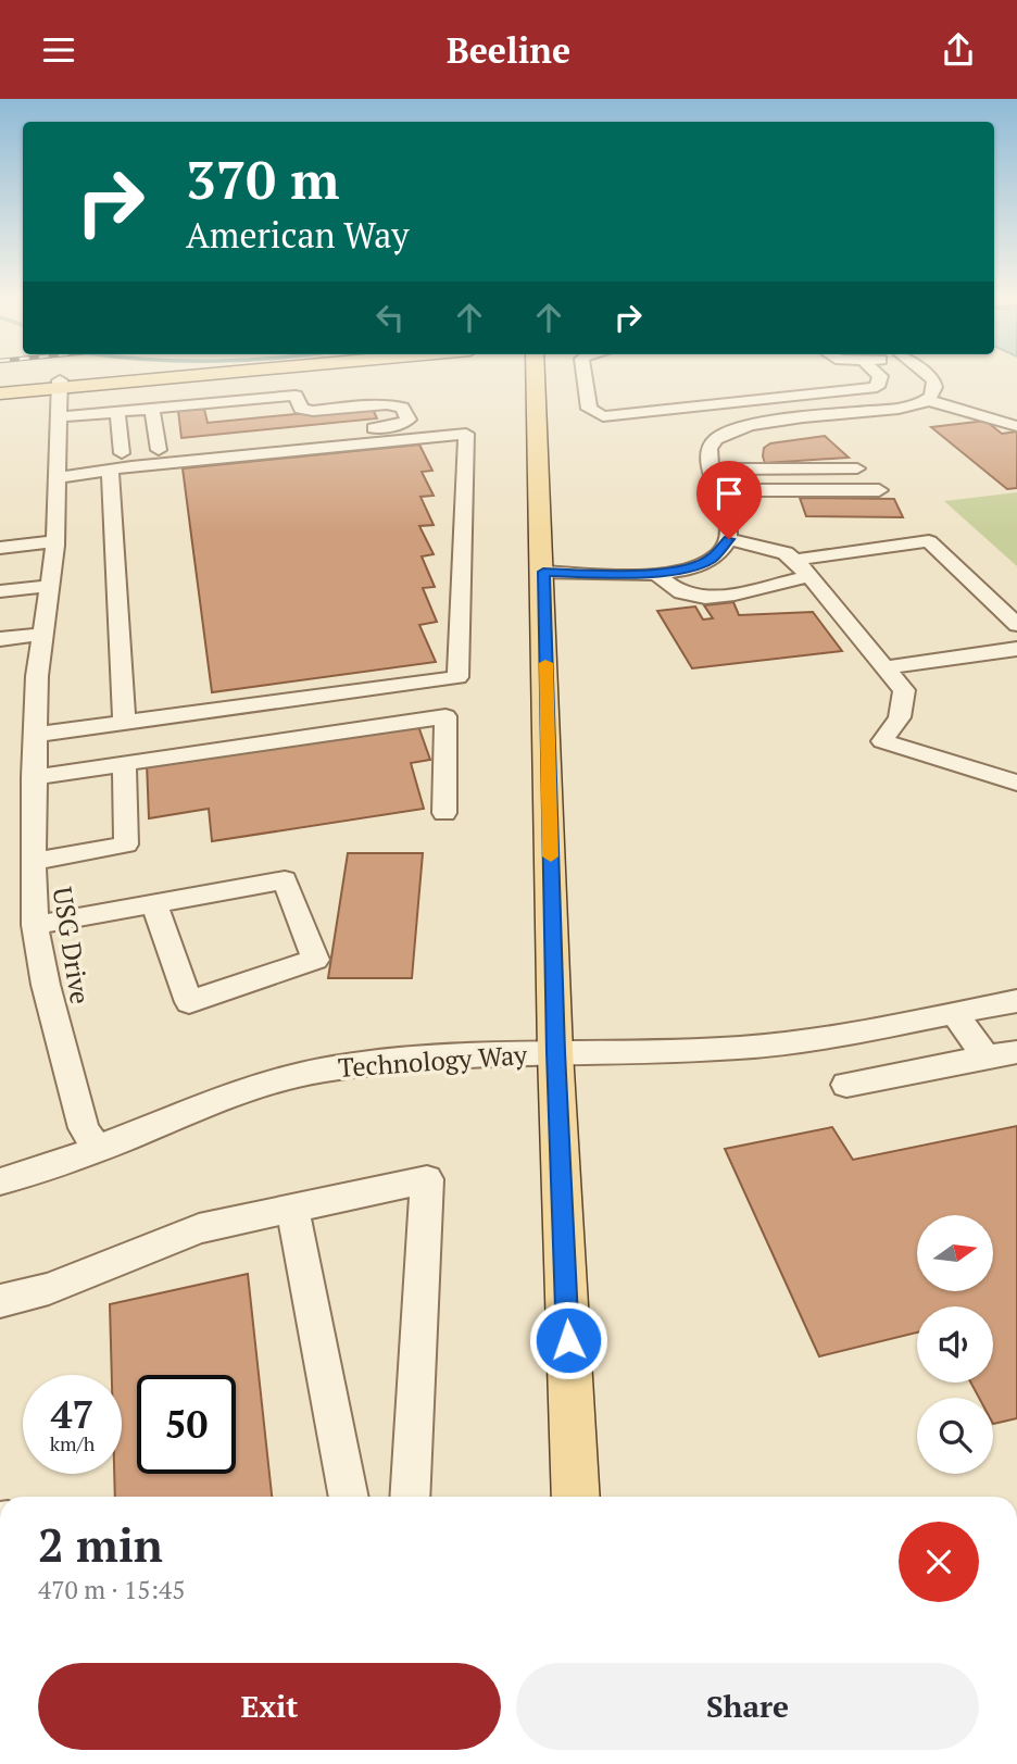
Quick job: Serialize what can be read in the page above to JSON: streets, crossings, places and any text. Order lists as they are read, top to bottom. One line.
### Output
{"streets":{"street":["USG Drive","Technology Way"]},"crossings":[["USG Drive","Technology Way"]],"north":"right","page":{"header":"Beeline","turn":["370 m","American Way"],"speed":"47 km/h","limit":"50","heading":["2 min","470 m · 15:45"],"buttons":["Exit","Share"]}}
